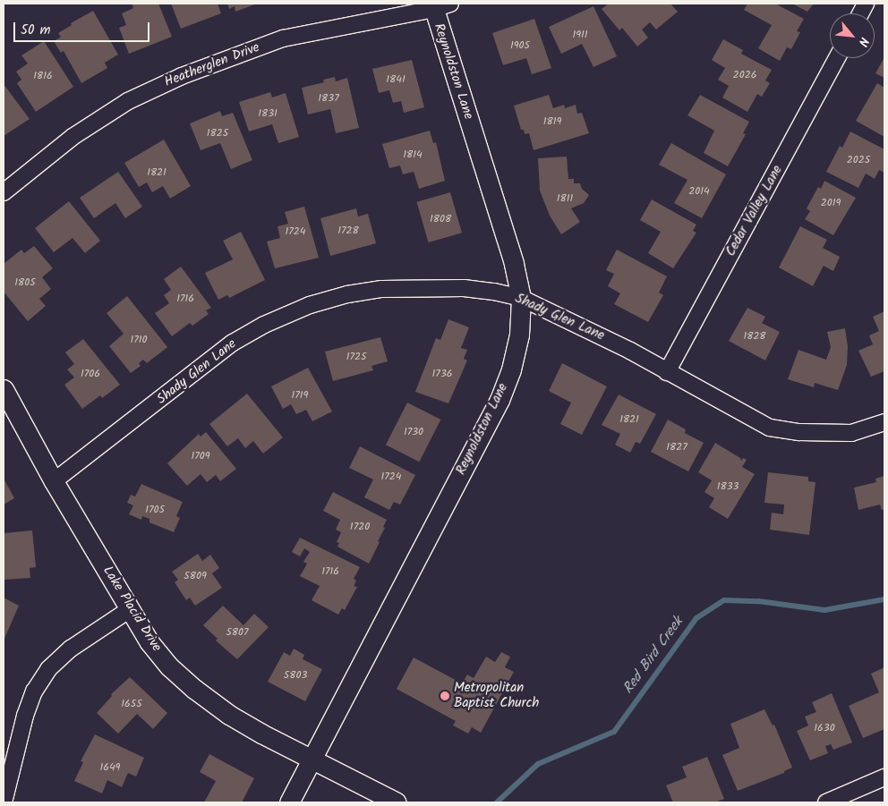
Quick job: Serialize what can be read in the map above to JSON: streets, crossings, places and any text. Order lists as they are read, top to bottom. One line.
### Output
{"streets":{"street":["Heatherglen Drive","Reynoldston Lane","Cedar Valley Lane","Shady Glen Lane","Lake Placid Drive"]},"crossings":[["Heatherglen Drive","Reynoldston Lane"],["Reynoldston Lane","Shady Glen Lane"],["Reynoldston Lane","Lake Placid Drive"],["Cedar Valley Lane","Shady Glen Lane"],["Shady Glen Lane","Lake Placid Drive"]],"water":["Red Bird Creek"],"places":["Metropolitan Baptist Church"],"house_numbers":["1911","1905","2026","1816","1841","1837","1831","1819","1825","1814","2025","1821","2014","1811","2019","1808","1728","1724","1805","1716","1828","1710","1725","1706","1736","1719","1821","1730","1827","1709","1724","1833","1705","1720","1716","5809","5807","5803","1655","1630","1649"],"scale_bar":"50 m","north":"bottom right"}
